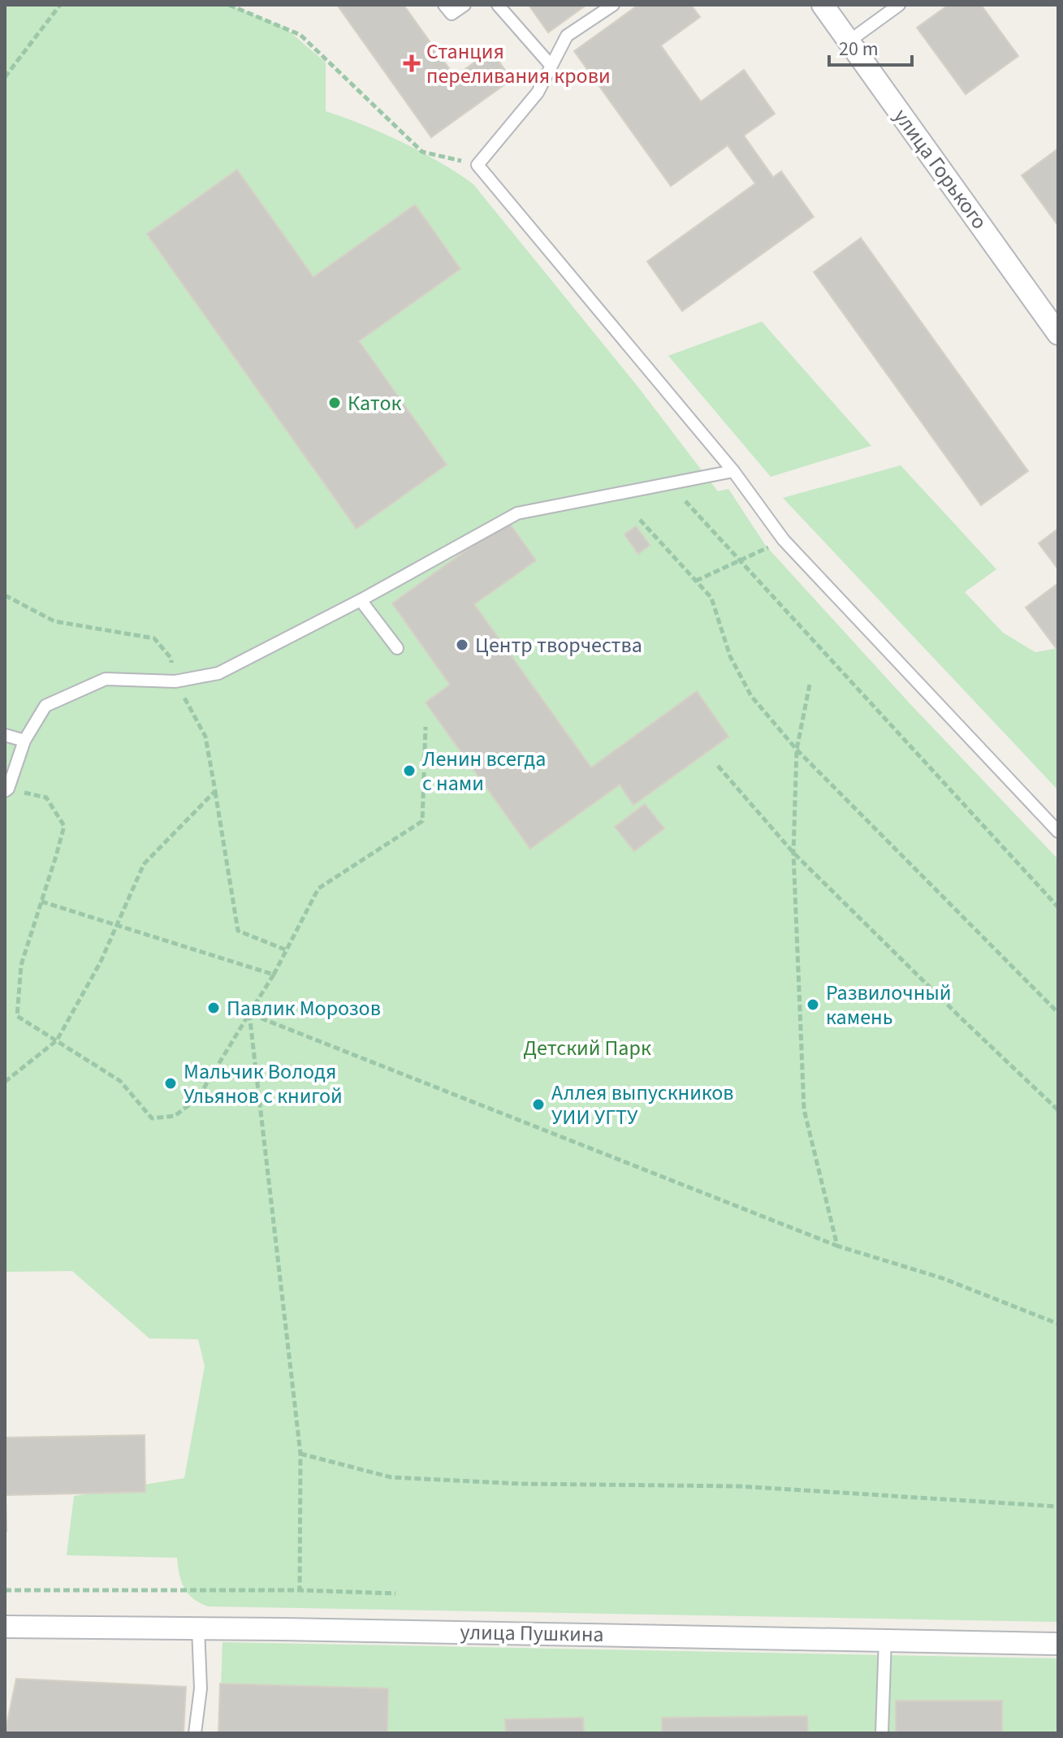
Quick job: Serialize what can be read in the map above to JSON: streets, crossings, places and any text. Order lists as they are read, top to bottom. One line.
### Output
{"streets":{"street":["улица Горького","улица Пушкина"]},"parks":["Детский Парк"],"places":{"health":["Станция переливания крови"],"other":["Каток","Центр творчества","Ленин всегда с нами","Развилочный камень","Павлик Морозов","Мальчик Володя Ульянов с книгой","Аллея выпускников УИИ УГТУ"]},"scale_bar":"20 m"}
